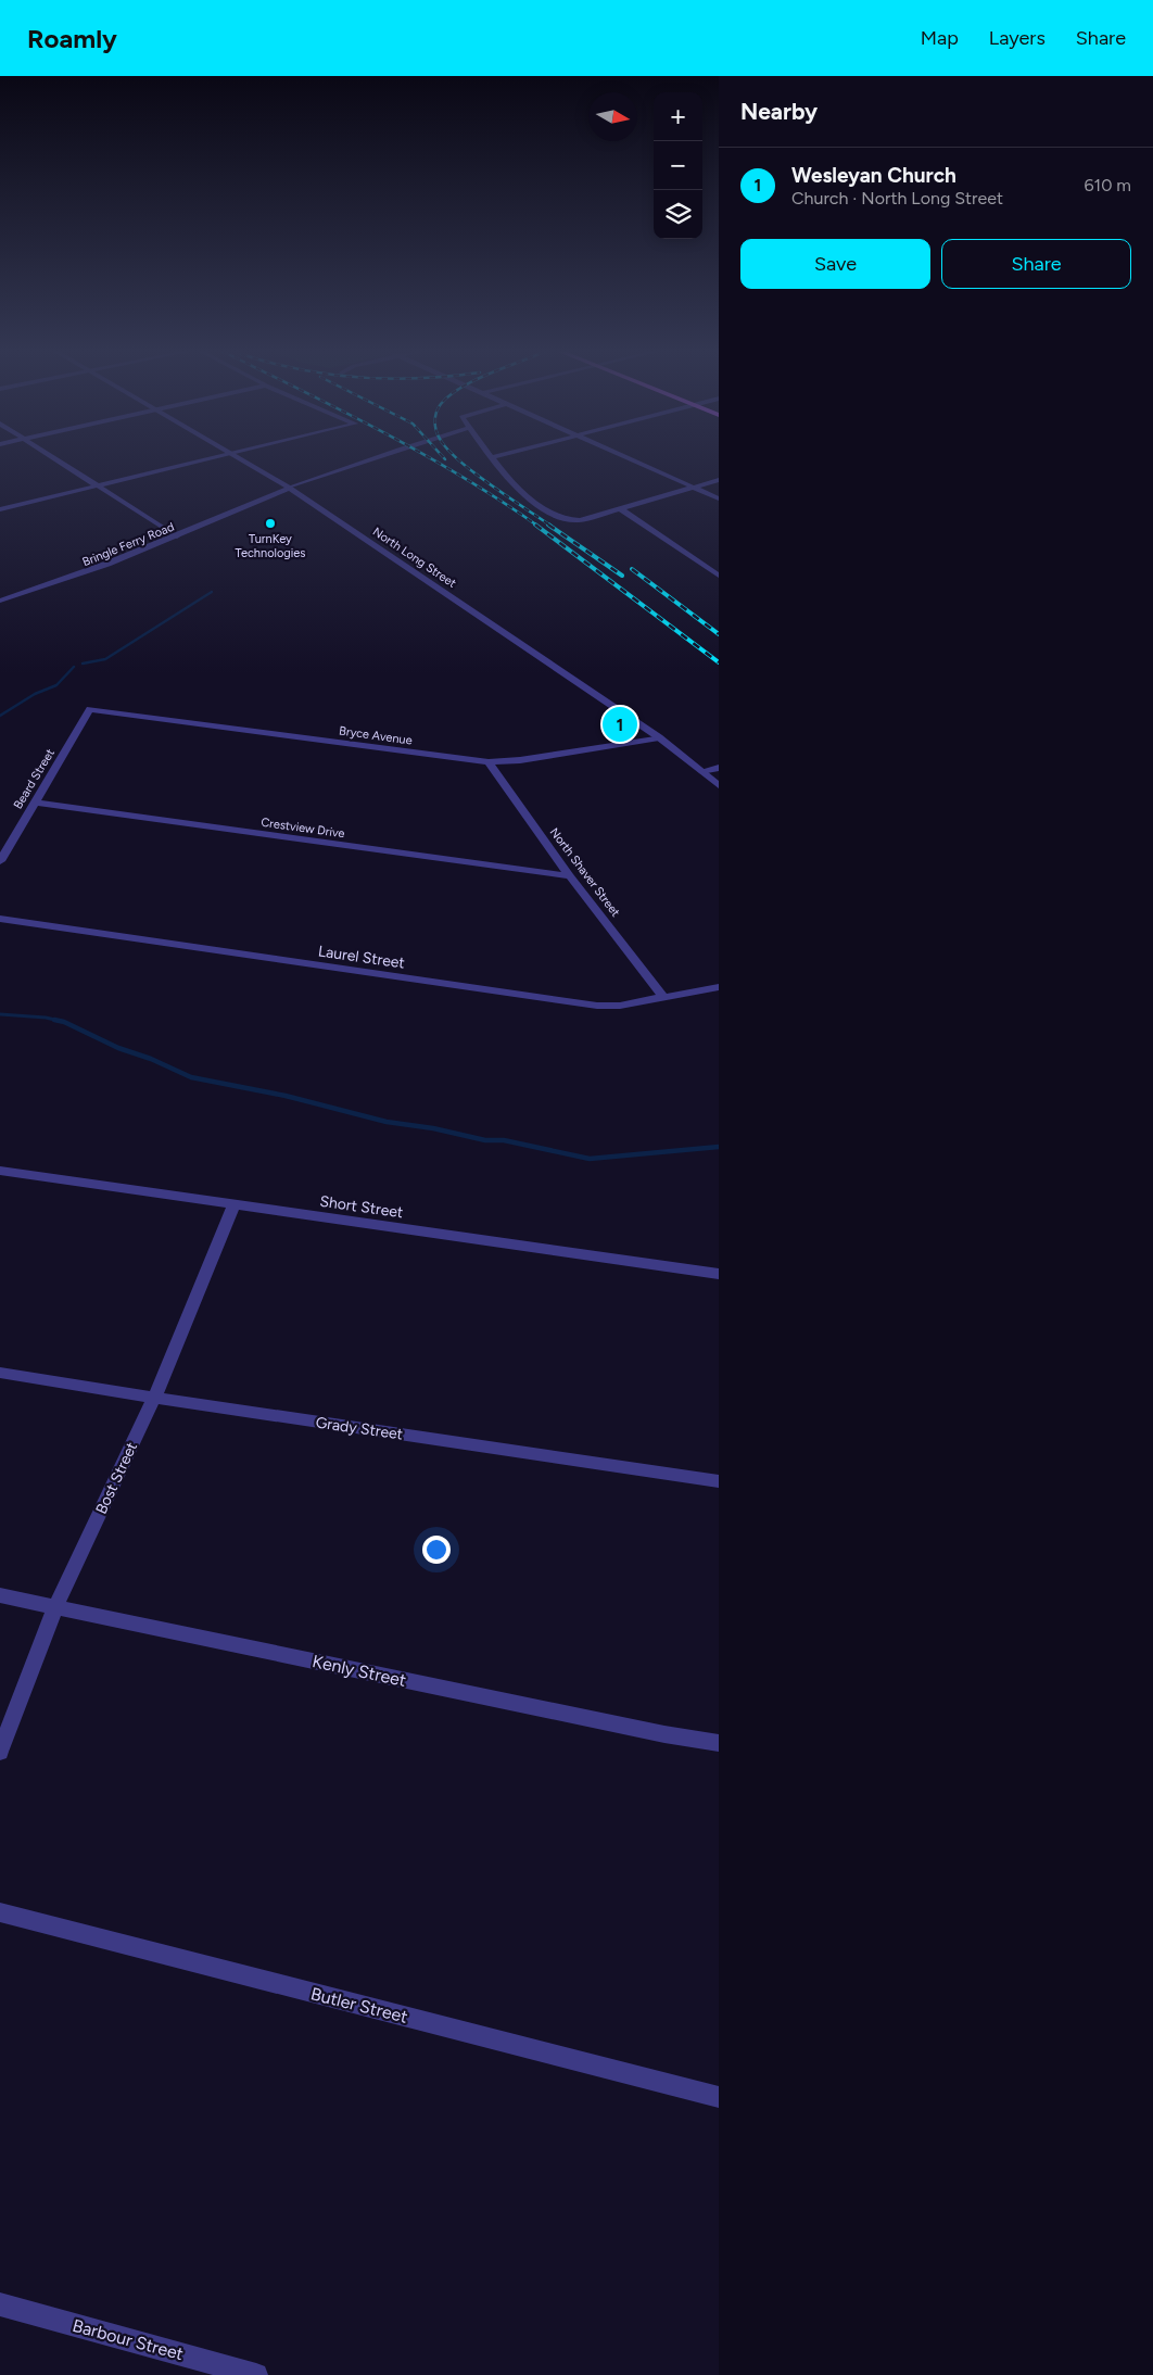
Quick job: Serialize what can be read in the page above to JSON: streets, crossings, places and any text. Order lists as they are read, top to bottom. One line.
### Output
{"streets":{"street":["Bringle Ferry Road","North Long Street","Bryce Avenue","Beard Street","Crestview Drive","North Shaver Street","Laurel Street","Short Street","Grady Street","Bost Street","Kenly Street","Butler Street","Barbour Street"]},"crossings":[["Bringle Ferry Road","North Long Street"],["North Long Street","Bryce Avenue"],["Bryce Avenue","Beard Street"],["Bryce Avenue","North Shaver Street"],["Beard Street","Crestview Drive"],["Crestview Drive","North Shaver Street"],["North Shaver Street","Laurel Street"],["Short Street","Bost Street"],["Grady Street","Bost Street"],["Bost Street","Kenly Street"]],"places":["TurnKey Technologies"],"north":"right","page":{"header":"Roamly","nav":["Map","Layers","Share"],"heading":"Nearby","map_buttons":["+","−"],"list":[{"mark":"1","name":"Wesleyan Church","note":"Church · North Long Street","value":"610 m"}],"buttons":["Save","Share"],"pins":"1"}}
